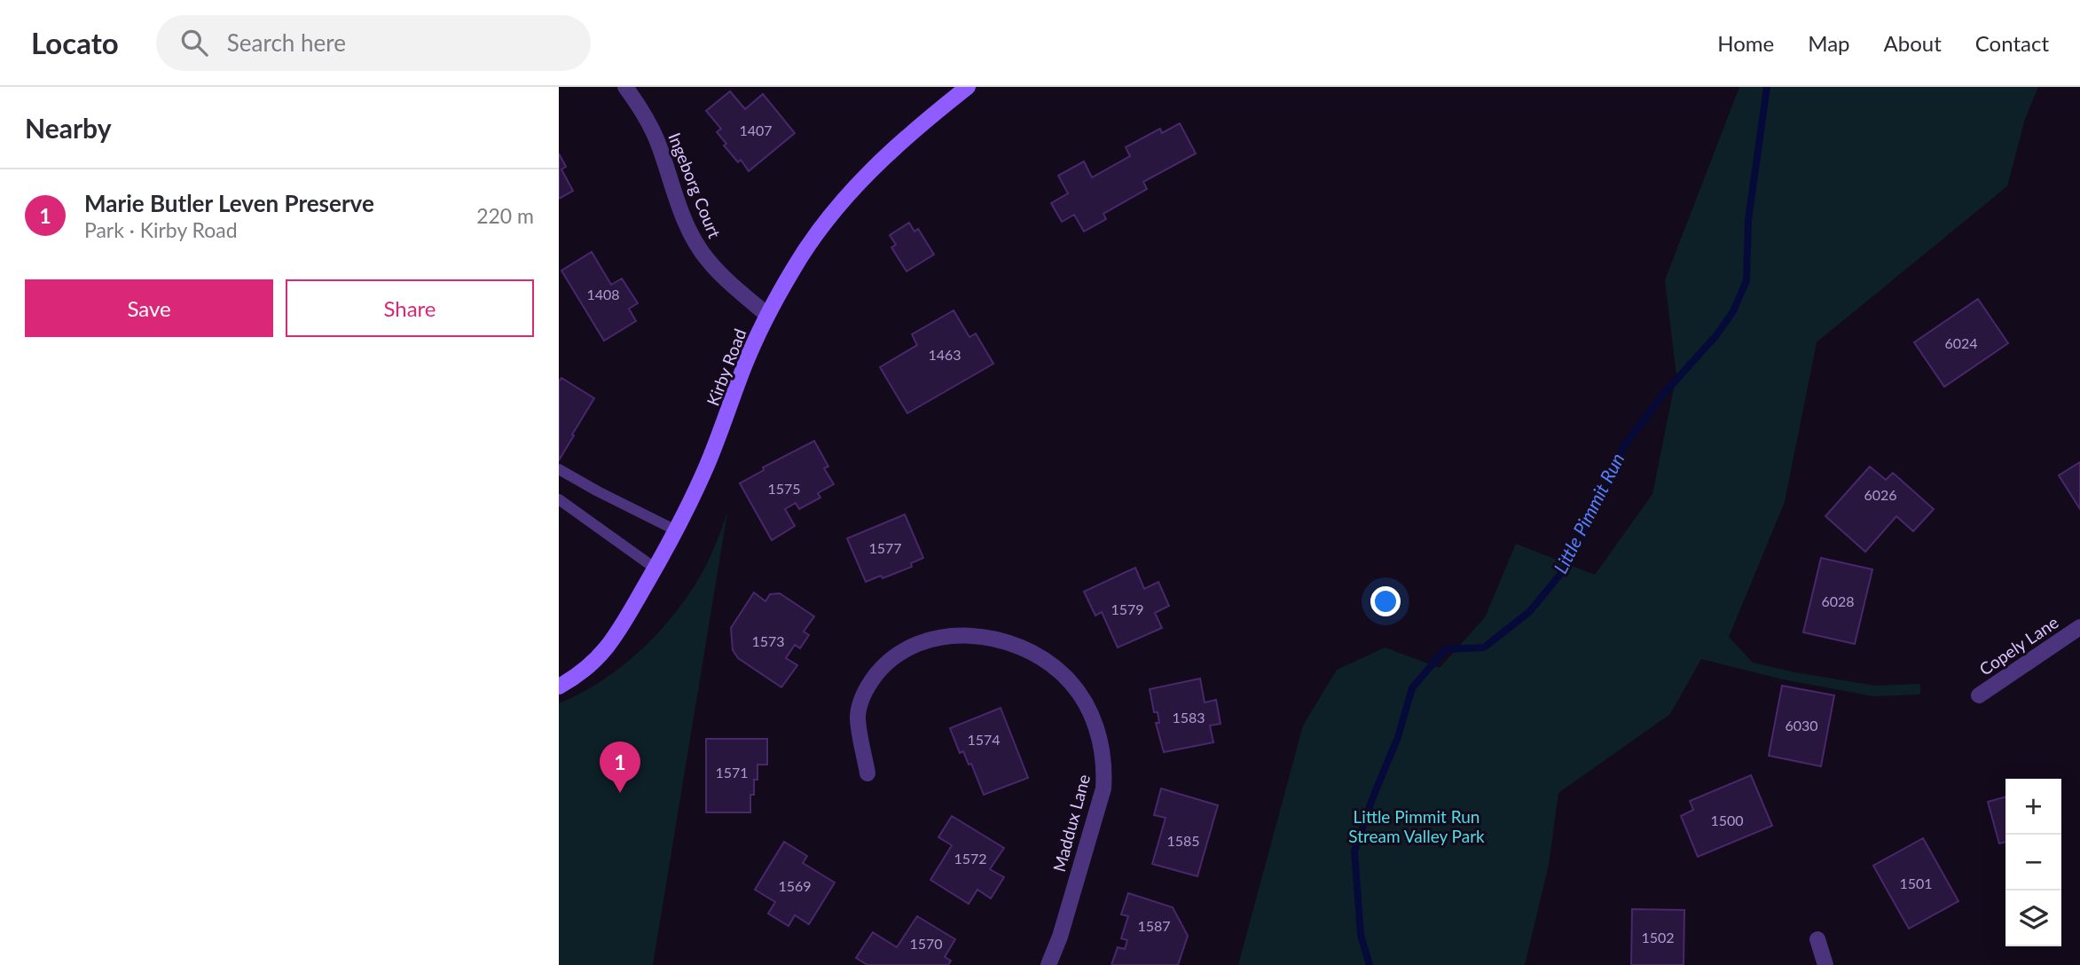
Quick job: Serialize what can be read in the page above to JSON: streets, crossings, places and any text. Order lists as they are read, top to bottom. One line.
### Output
{"streets":{"main road":["Kirby Road"],"street":["Ingeborg Court","Copely Lane","Maddux Lane"]},"crossings":[["Ingeborg Court","Kirby Road"]],"water":["Little Pimmit Run"],"parks":["Little Pimmit Run Stream Valley Park"],"house_numbers":["1407","1408","6024","1463","1575","6026","1577","6028","1579","1573","1583","6030","1574","1571","1500","1585","1572","1501","1569","1587","1502","1570"],"page":{"header":"Locato","search":"Search here","nav":["Home","Map","About","Contact"],"heading":"Nearby","list":[{"mark":"1","name":"Marie Butler Leven Preserve","note":"Park · Kirby Road","value":"220 m"}],"buttons":["Save","Share"],"pins":"1","map_buttons":["+","−"]}}
